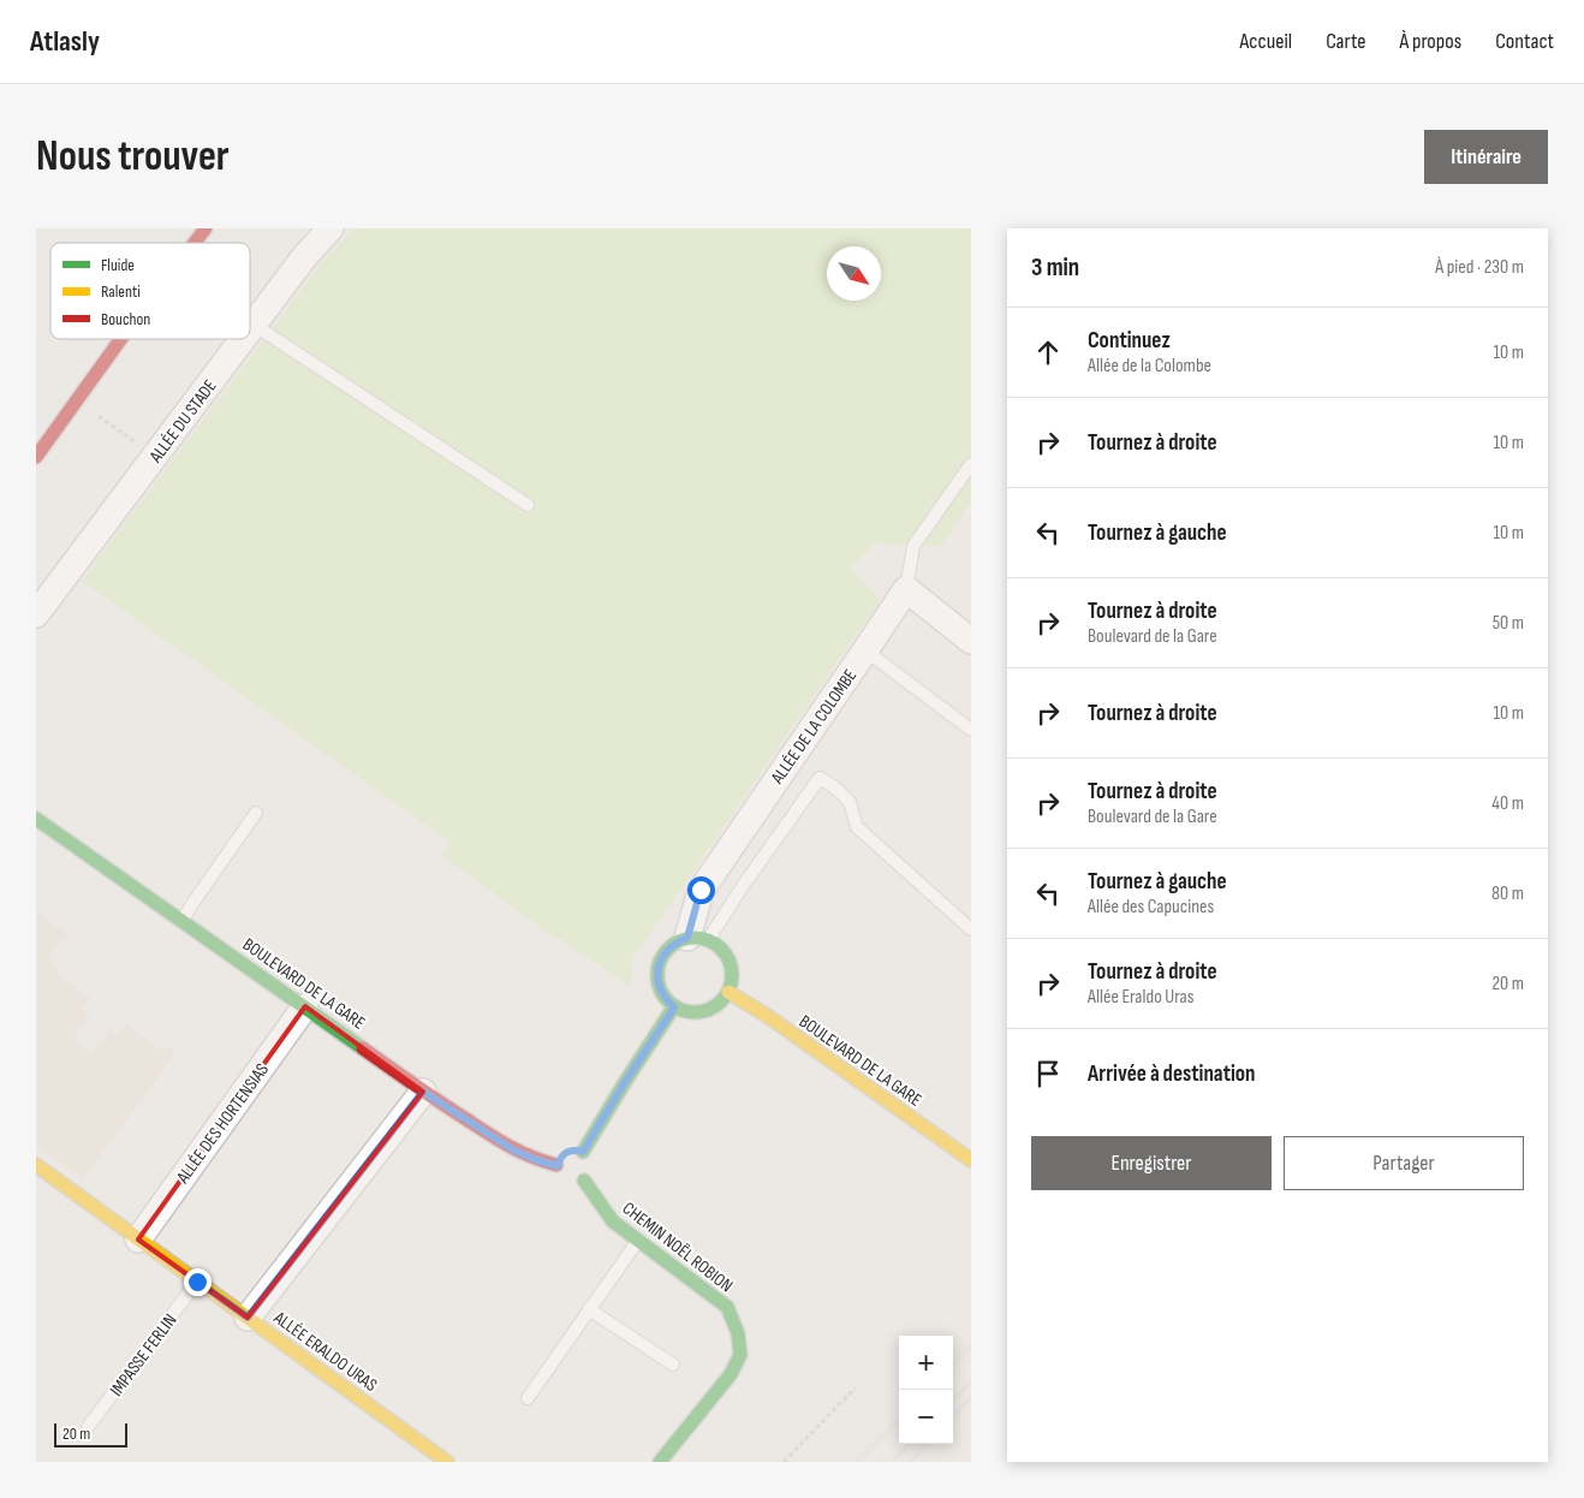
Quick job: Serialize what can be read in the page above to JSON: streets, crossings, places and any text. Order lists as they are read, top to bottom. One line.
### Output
{"streets":{"main road":["BOULEVARD DE LA GARE","CHEMIN NOËL ROBION","ALLÉE ERALDO URAS"],"street":["ALLÉE DU STADE","ALLÉE DE LA COLOMBE","ALLÉE DES HORTENSIAS"],"lane":["IMPASSE FERLIN"]},"crossings":[["ALLÉE DE LA COLOMBE","BOULEVARD DE LA GARE"],["BOULEVARD DE LA GARE","ALLÉE DES HORTENSIAS"],["BOULEVARD DE LA GARE","CHEMIN NOËL ROBION"],["ALLÉE DES HORTENSIAS","ALLÉE ERALDO URAS"],["ALLÉE ERALDO URAS","IMPASSE FERLIN"]],"legend":["Fluide","Ralenti","Bouchon"],"scale_bar":"20 m","north":"bottom right","page":{"header":"Atlasly","nav":["Accueil","Carte","À propos","Contact"],"buttons":["Itinéraire",["Enregistrer","Partager"]],"title":"Nous trouver","heading":["3 min","À pied · 230 m"],"list":[["Continuez","Allée de la Colombe","10 m"],["Tournez à droite","10 m"],["Tournez à gauche","10 m"],["Tournez à droite","Boulevard de la Gare","50 m"],["Tournez à droite","10 m"],["Tournez à droite","Boulevard de la Gare","40 m"],["Tournez à gauche","Allée des Capucines","80 m"],["Tournez à droite","Allée Eraldo Uras","20 m"],"Arrivée à destination"],"map_buttons":["+","−"],"scale":"20 m"}}
